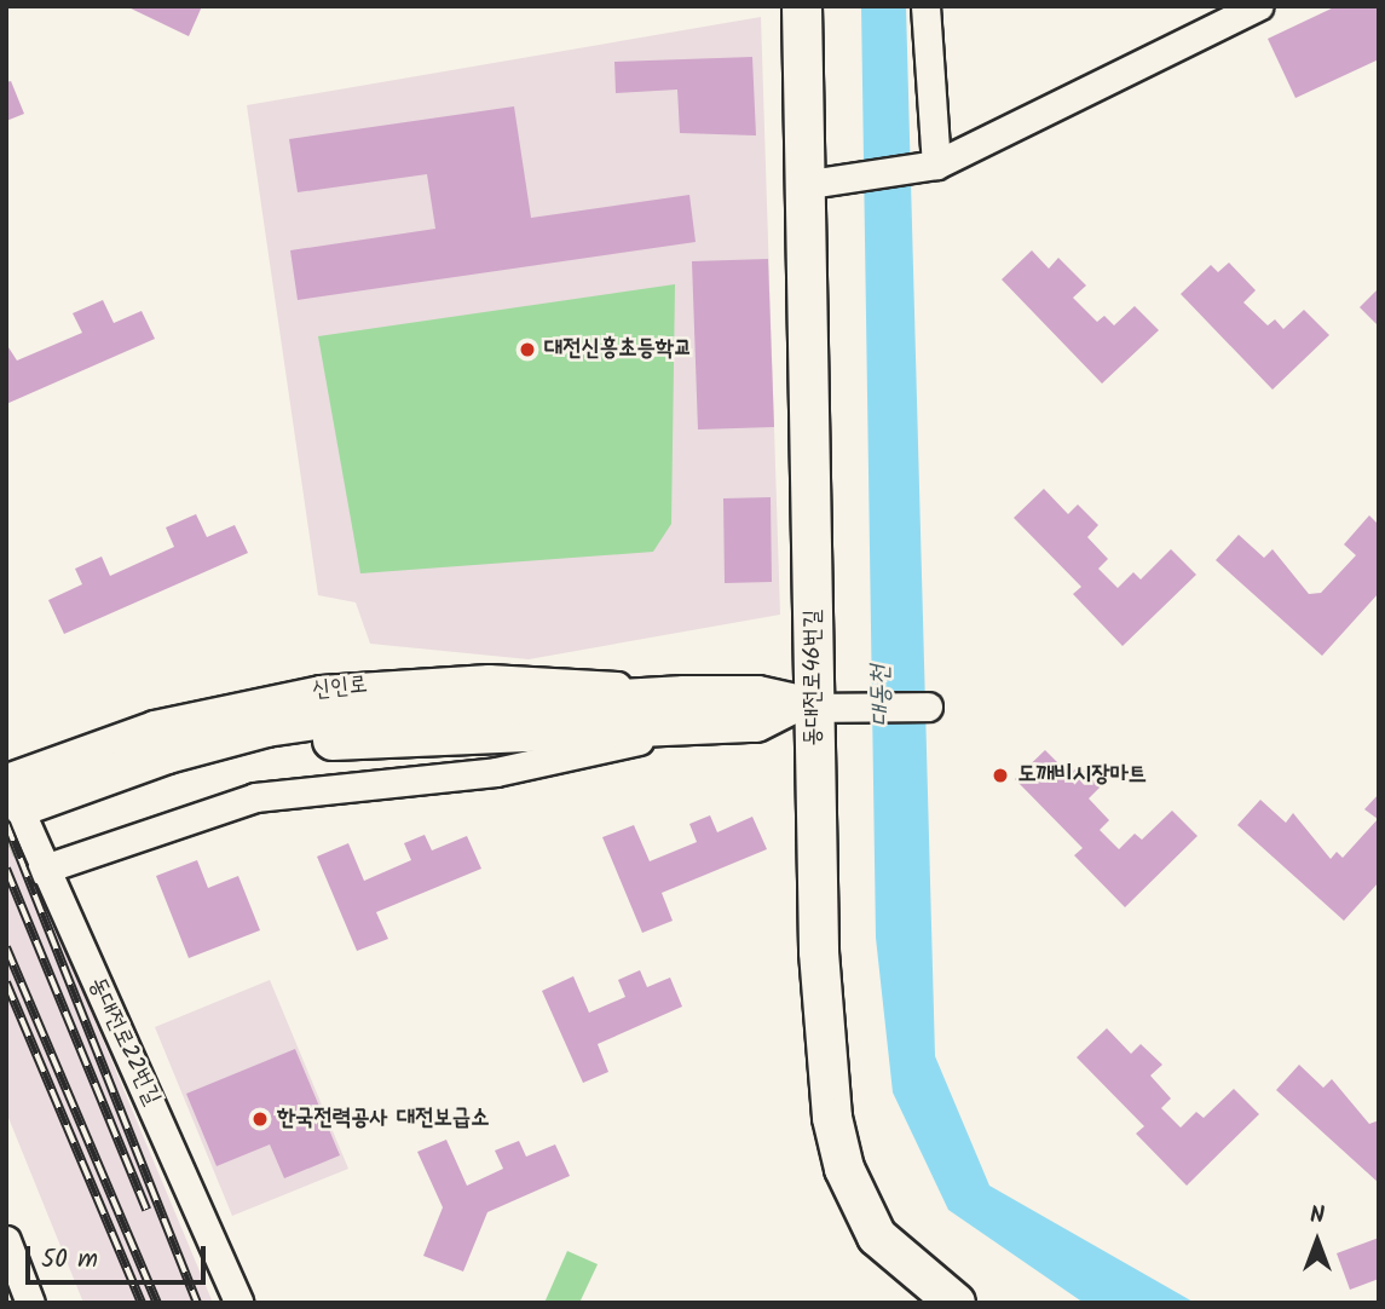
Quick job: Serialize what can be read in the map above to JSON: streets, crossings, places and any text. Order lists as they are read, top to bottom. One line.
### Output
{"streets":{"street":["동대전로46번길","신인로","동대전로22번길"]},"crossings":[["동대전로46번길","신인로"],["신인로","동대전로22번길"]],"water":["대동천"],"places":["대전신흥초등학교","도깨비시장마트","한국전력공사 대전보급소"],"scale_bar":"50 m","north":"top"}
